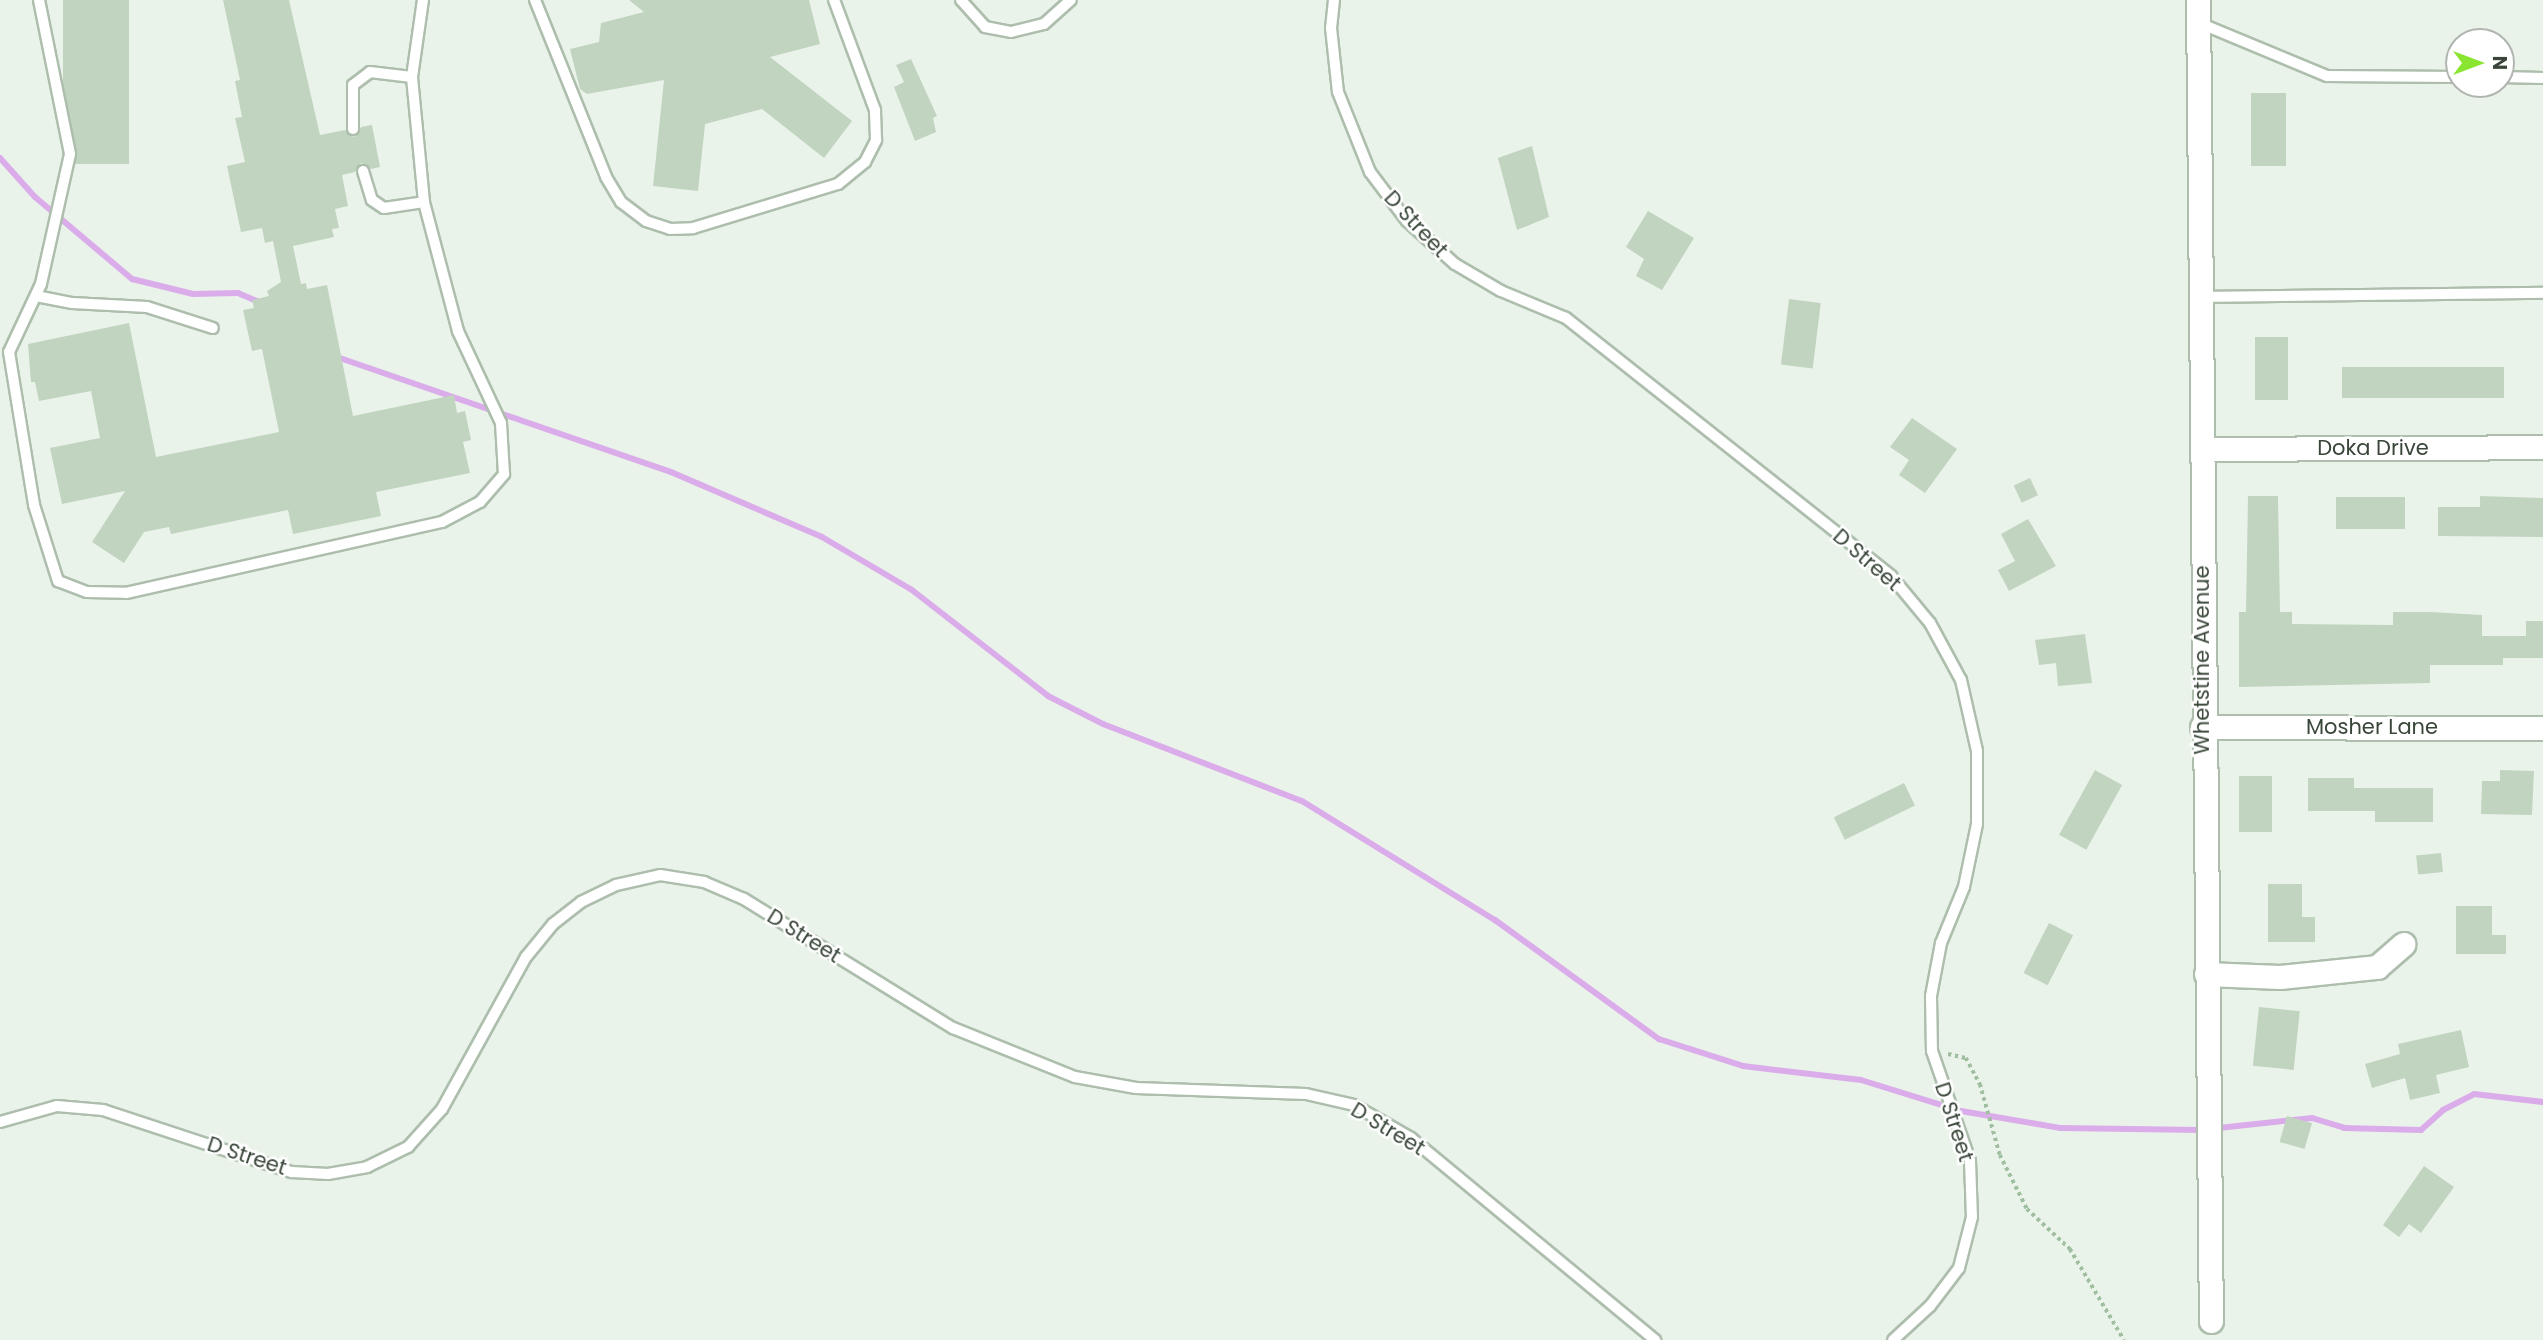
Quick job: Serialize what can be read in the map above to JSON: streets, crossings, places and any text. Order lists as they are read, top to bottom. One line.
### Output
{"streets":{"street":["Doka Drive","Whetstine Avenue","Mosher Lane"],"lane":["D Street"]},"crossings":[["Doka Drive","Whetstine Avenue"],["Whetstine Avenue","Mosher Lane"]],"north":"right"}
